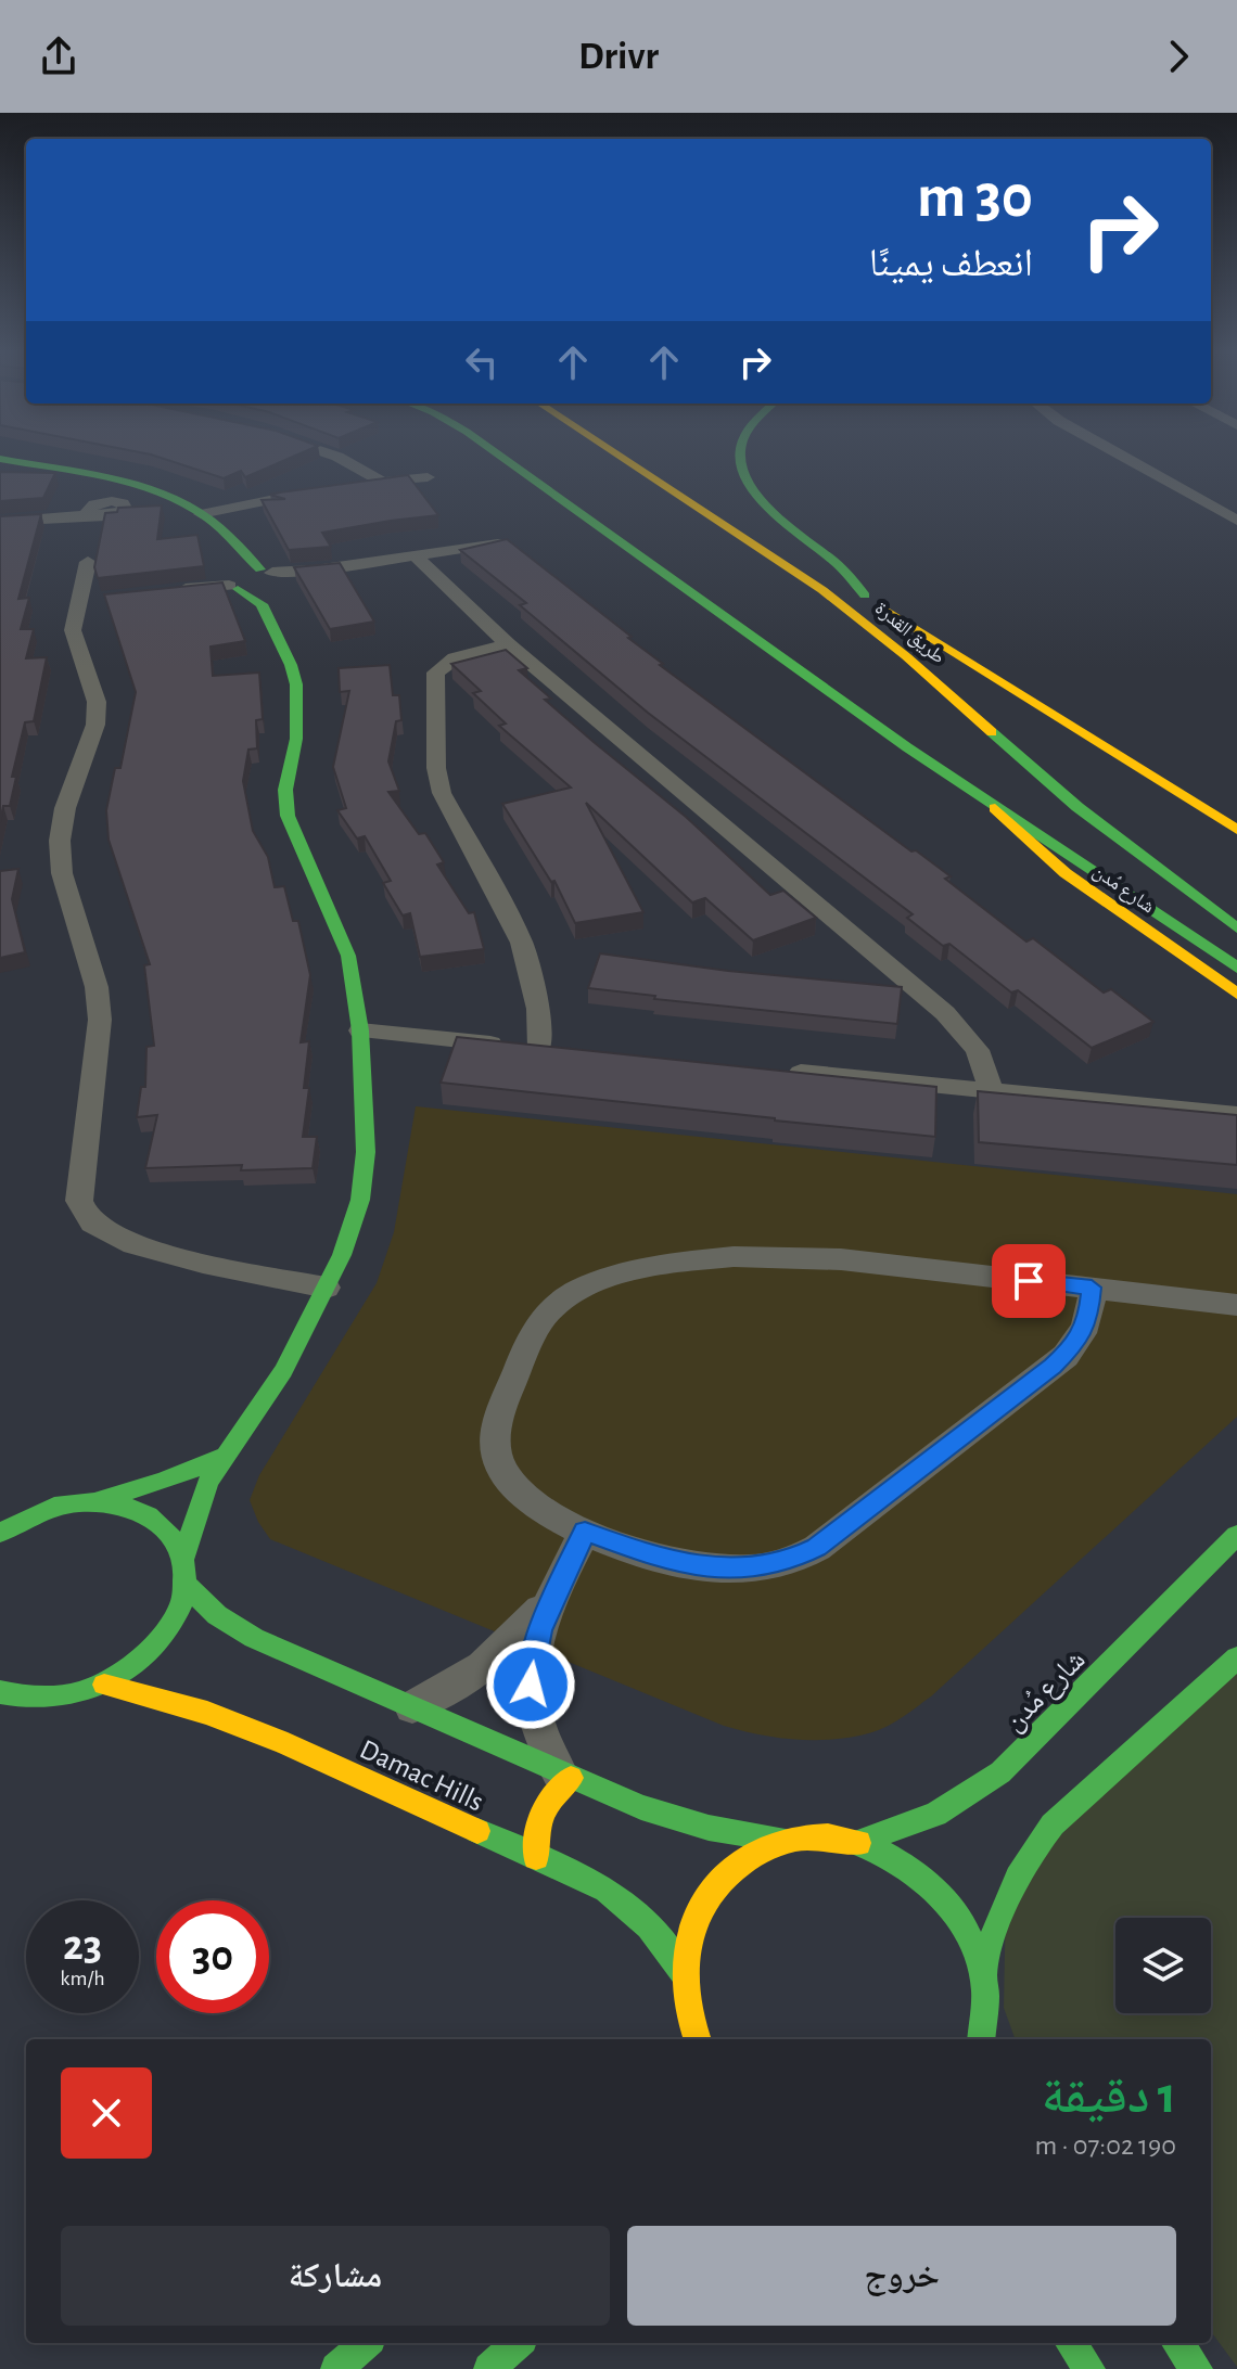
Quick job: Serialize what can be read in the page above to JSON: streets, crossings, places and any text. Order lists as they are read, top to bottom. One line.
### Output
{"streets":{"main road":["طريق القدرة","شارع مُدن","Damac Hills"]},"page":{"header":"Drivr","turn":["30 m","انعطف يمينًا"],"speed":"23 km/h","limit":"30","heading":["1 دقيقة","190 m · 07:02"],"buttons":["خروج","مشاركة"]}}
